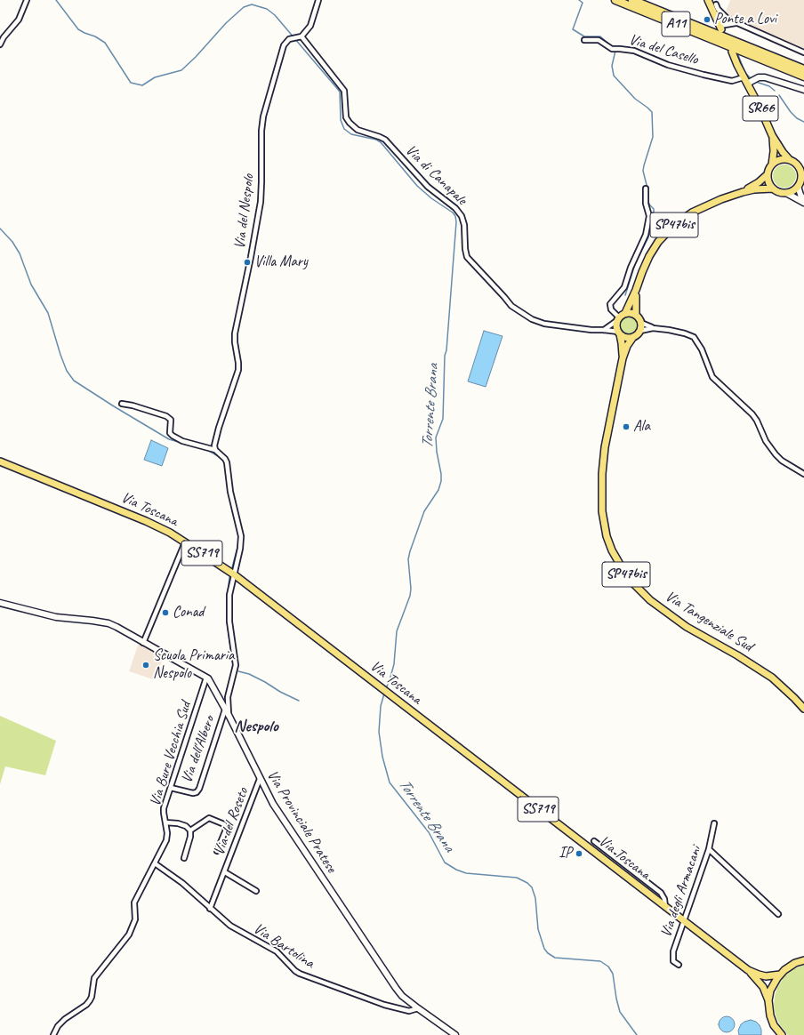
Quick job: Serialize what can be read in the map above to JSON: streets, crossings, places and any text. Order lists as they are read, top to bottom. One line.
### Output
{"streets":{"highway":["A11"],"main road":["SR66","SP47bis","Via Toscana","SS719","Via Tangenziale Sud"],"street":["Via del Casello","Via di Canapale","Via del Nespolo","Via dell'Albero","Via Bure Vecchia Sud","Via del Roseto","Via Provinciale Pratese","Via degli Armacani","Via Bartolina"]},"crossings":[["Via del Casello","SR66"],["SR66","SP47bis"],["Via di Canapale","Via del Nespolo"],["Via di Canapale","SP47bis"],["Via di Canapale","Via Tangenziale Sud"],["SP47bis","Via Tangenziale Sud"],["Via Toscana","SS719"],["Via Toscana","Via degli Armacani"],["Via dell'Albero","Via Bure Vecchia Sud"],["Via dell'Albero","Via Provinciale Pratese"],["Via Bure Vecchia Sud","Via Provinciale Pratese"],["Via Bure Vecchia Sud","Via Bartolina"],["Via del Roseto","Via Provinciale Pratese"],["Via del Roseto","Via Bartolina"],["Via Provinciale Pratese","Via Bartolina"]],"districts":["Nespolo"],"water":["Torrente Brana"],"places":["Ponte a Lovi","Villa Mary","Ala","Conad","Scuola Primaria Nespolo","IP"]}
